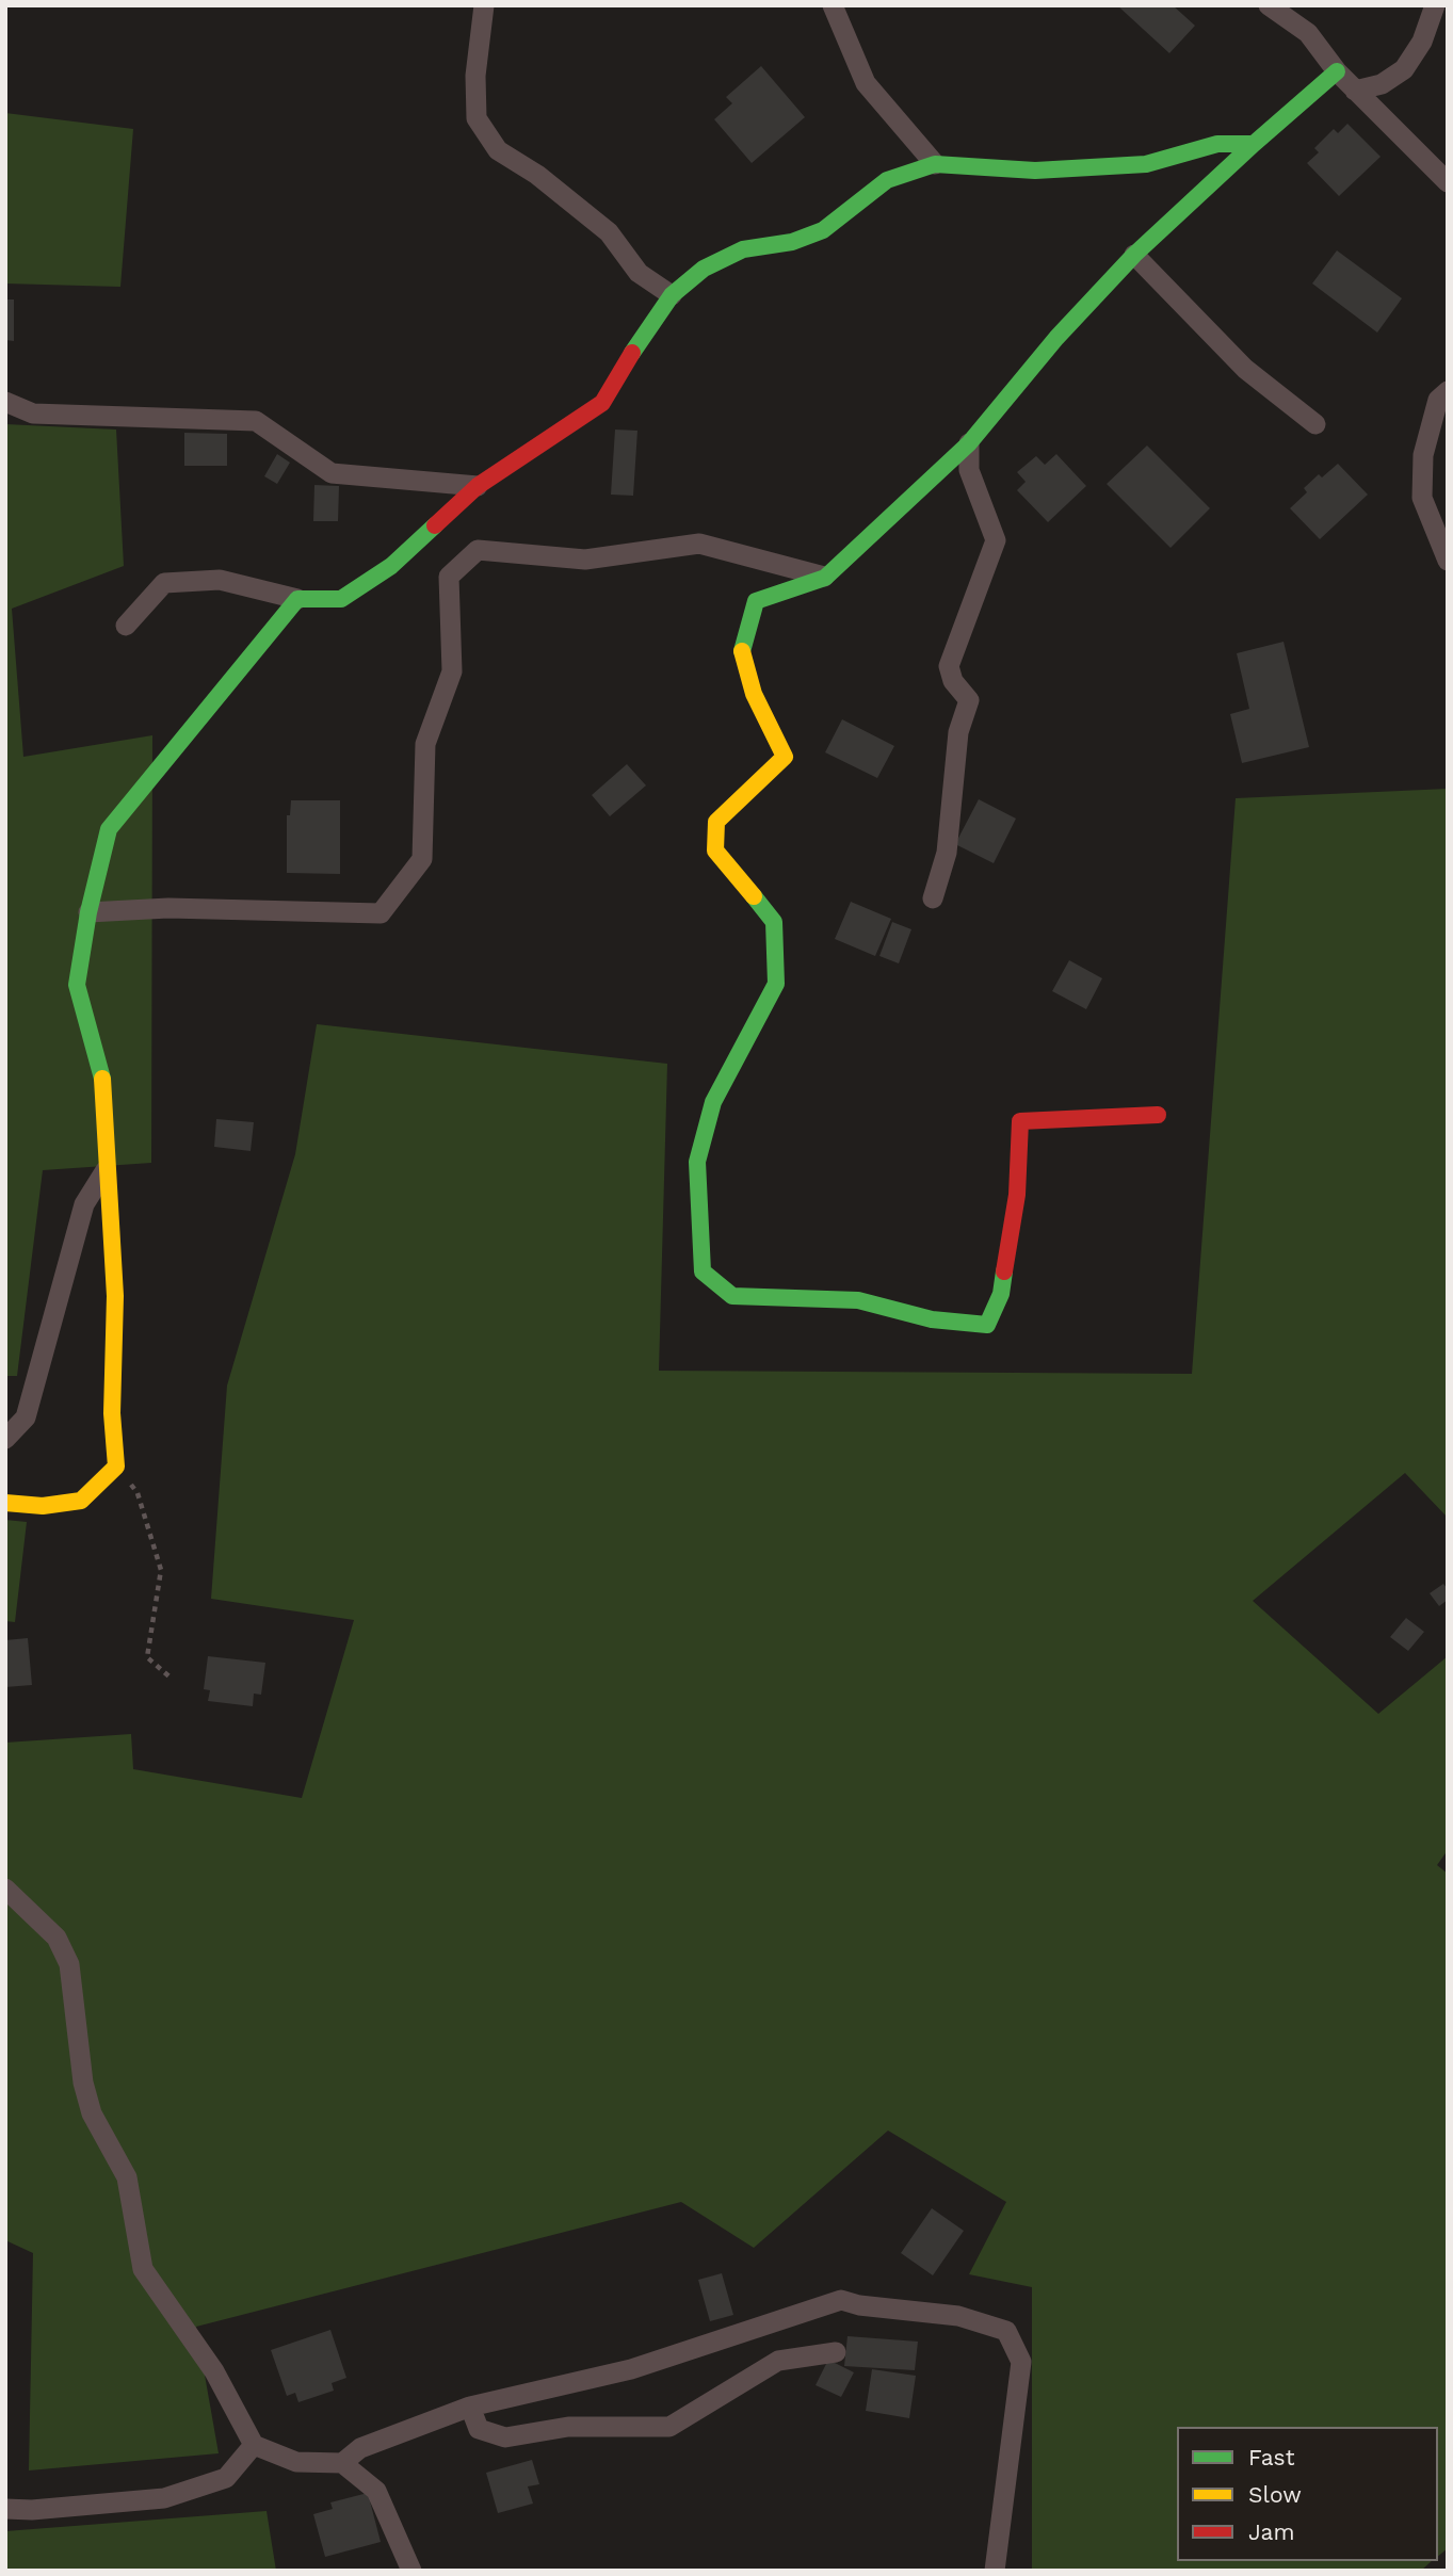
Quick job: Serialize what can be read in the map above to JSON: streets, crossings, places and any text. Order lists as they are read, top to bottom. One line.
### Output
{"legend":["Fast","Slow","Jam"]}
